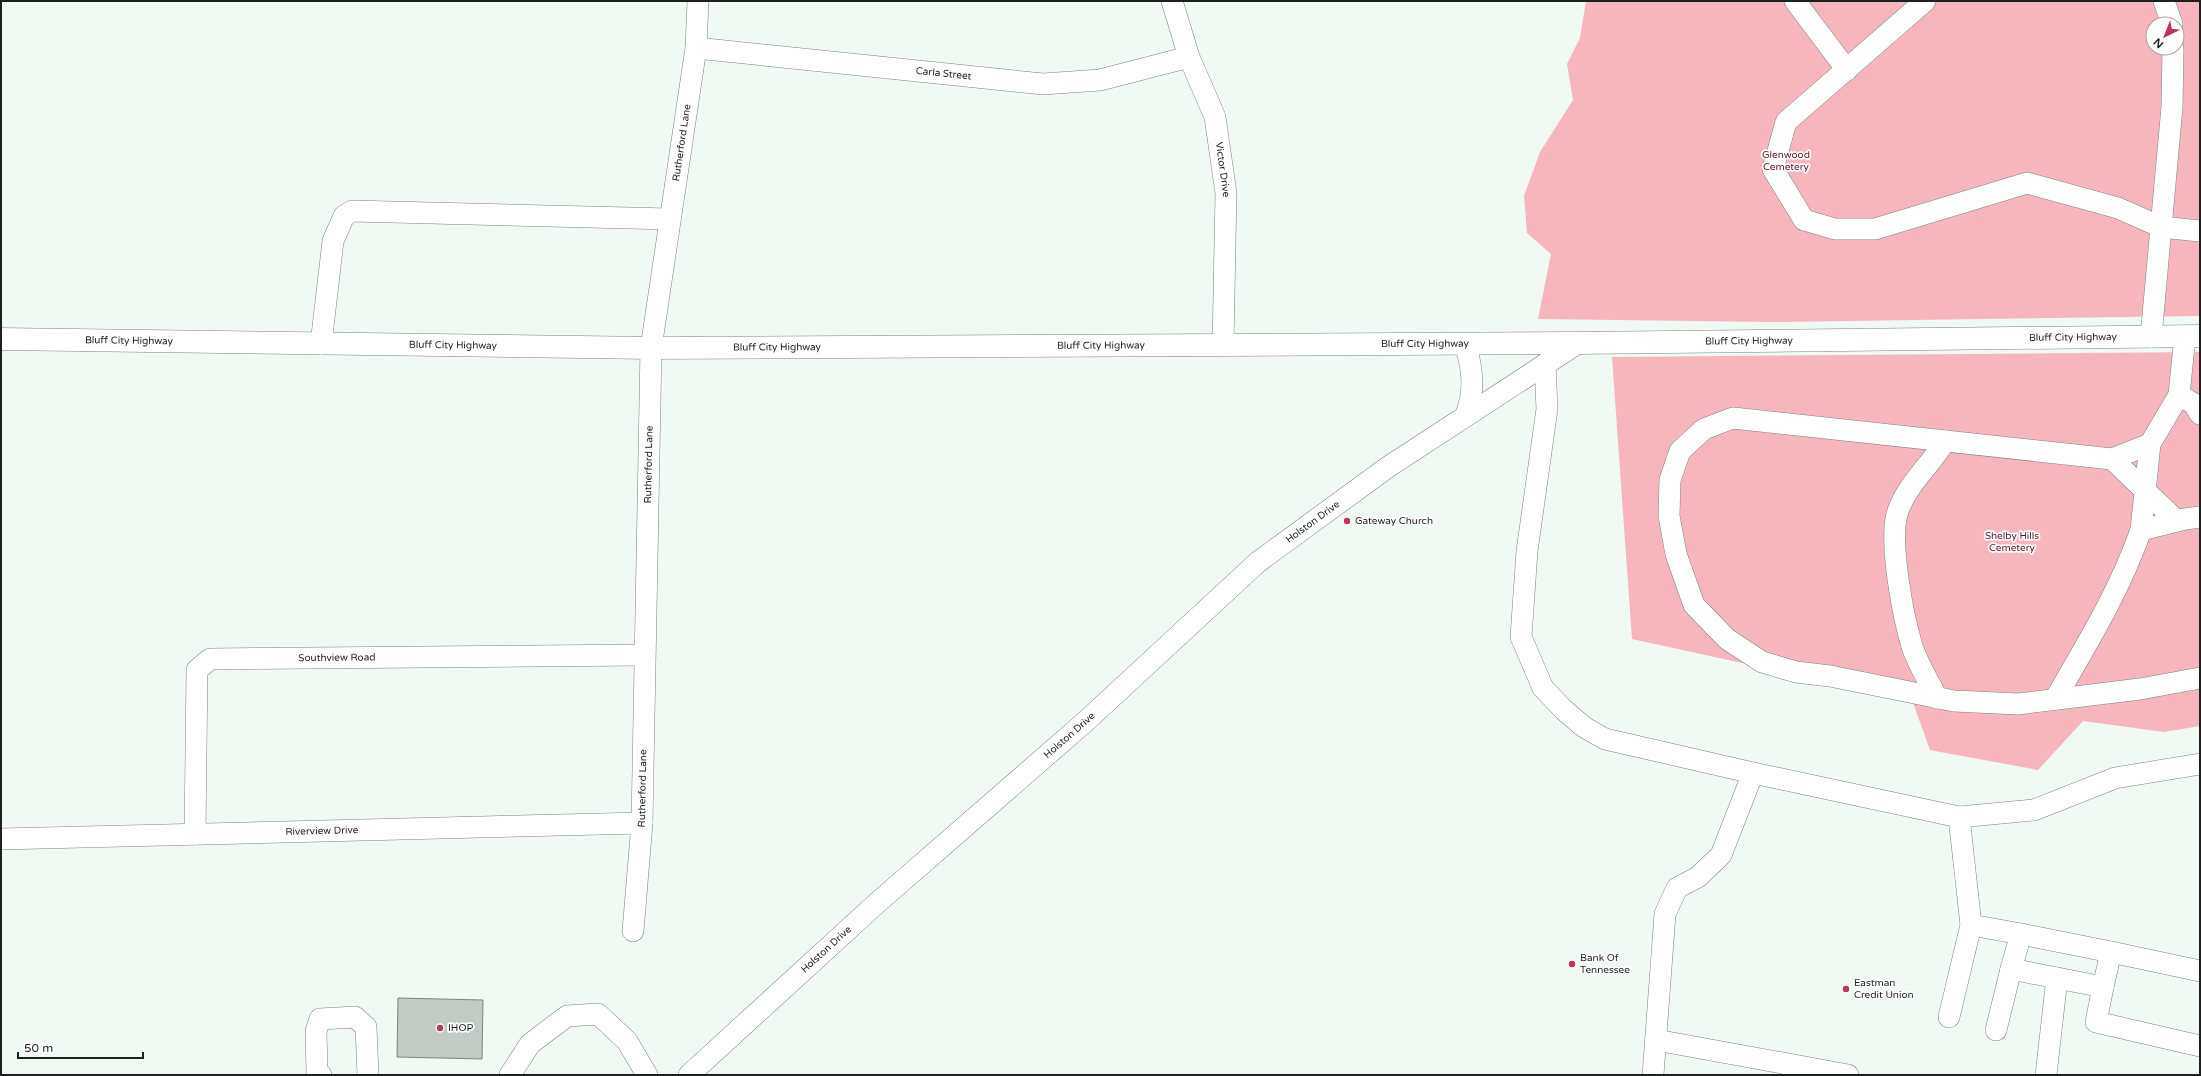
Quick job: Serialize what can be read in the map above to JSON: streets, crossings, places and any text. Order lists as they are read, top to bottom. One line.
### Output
{"streets":{"main road":["Bluff City Highway"],"street":["Carla Street","Rutherford Lane","Victor Drive","Holston Drive","Southview Road","Riverview Drive"]},"crossings":[["Carla Street","Rutherford Lane"],["Carla Street","Victor Drive"],["Rutherford Lane","Bluff City Highway"],["Rutherford Lane","Southview Road"],["Rutherford Lane","Riverview Drive"],["Victor Drive","Bluff City Highway"],["Bluff City Highway","Holston Drive"],["Southview Road","Riverview Drive"]],"parks":["Glenwood Cemetery","Shelby Hills Cemetery"],"places":["Gateway Church","Bank Of Tennessee","Eastman Credit Union","IHOP"],"scale_bar":"50 m","north":"bottom left"}
